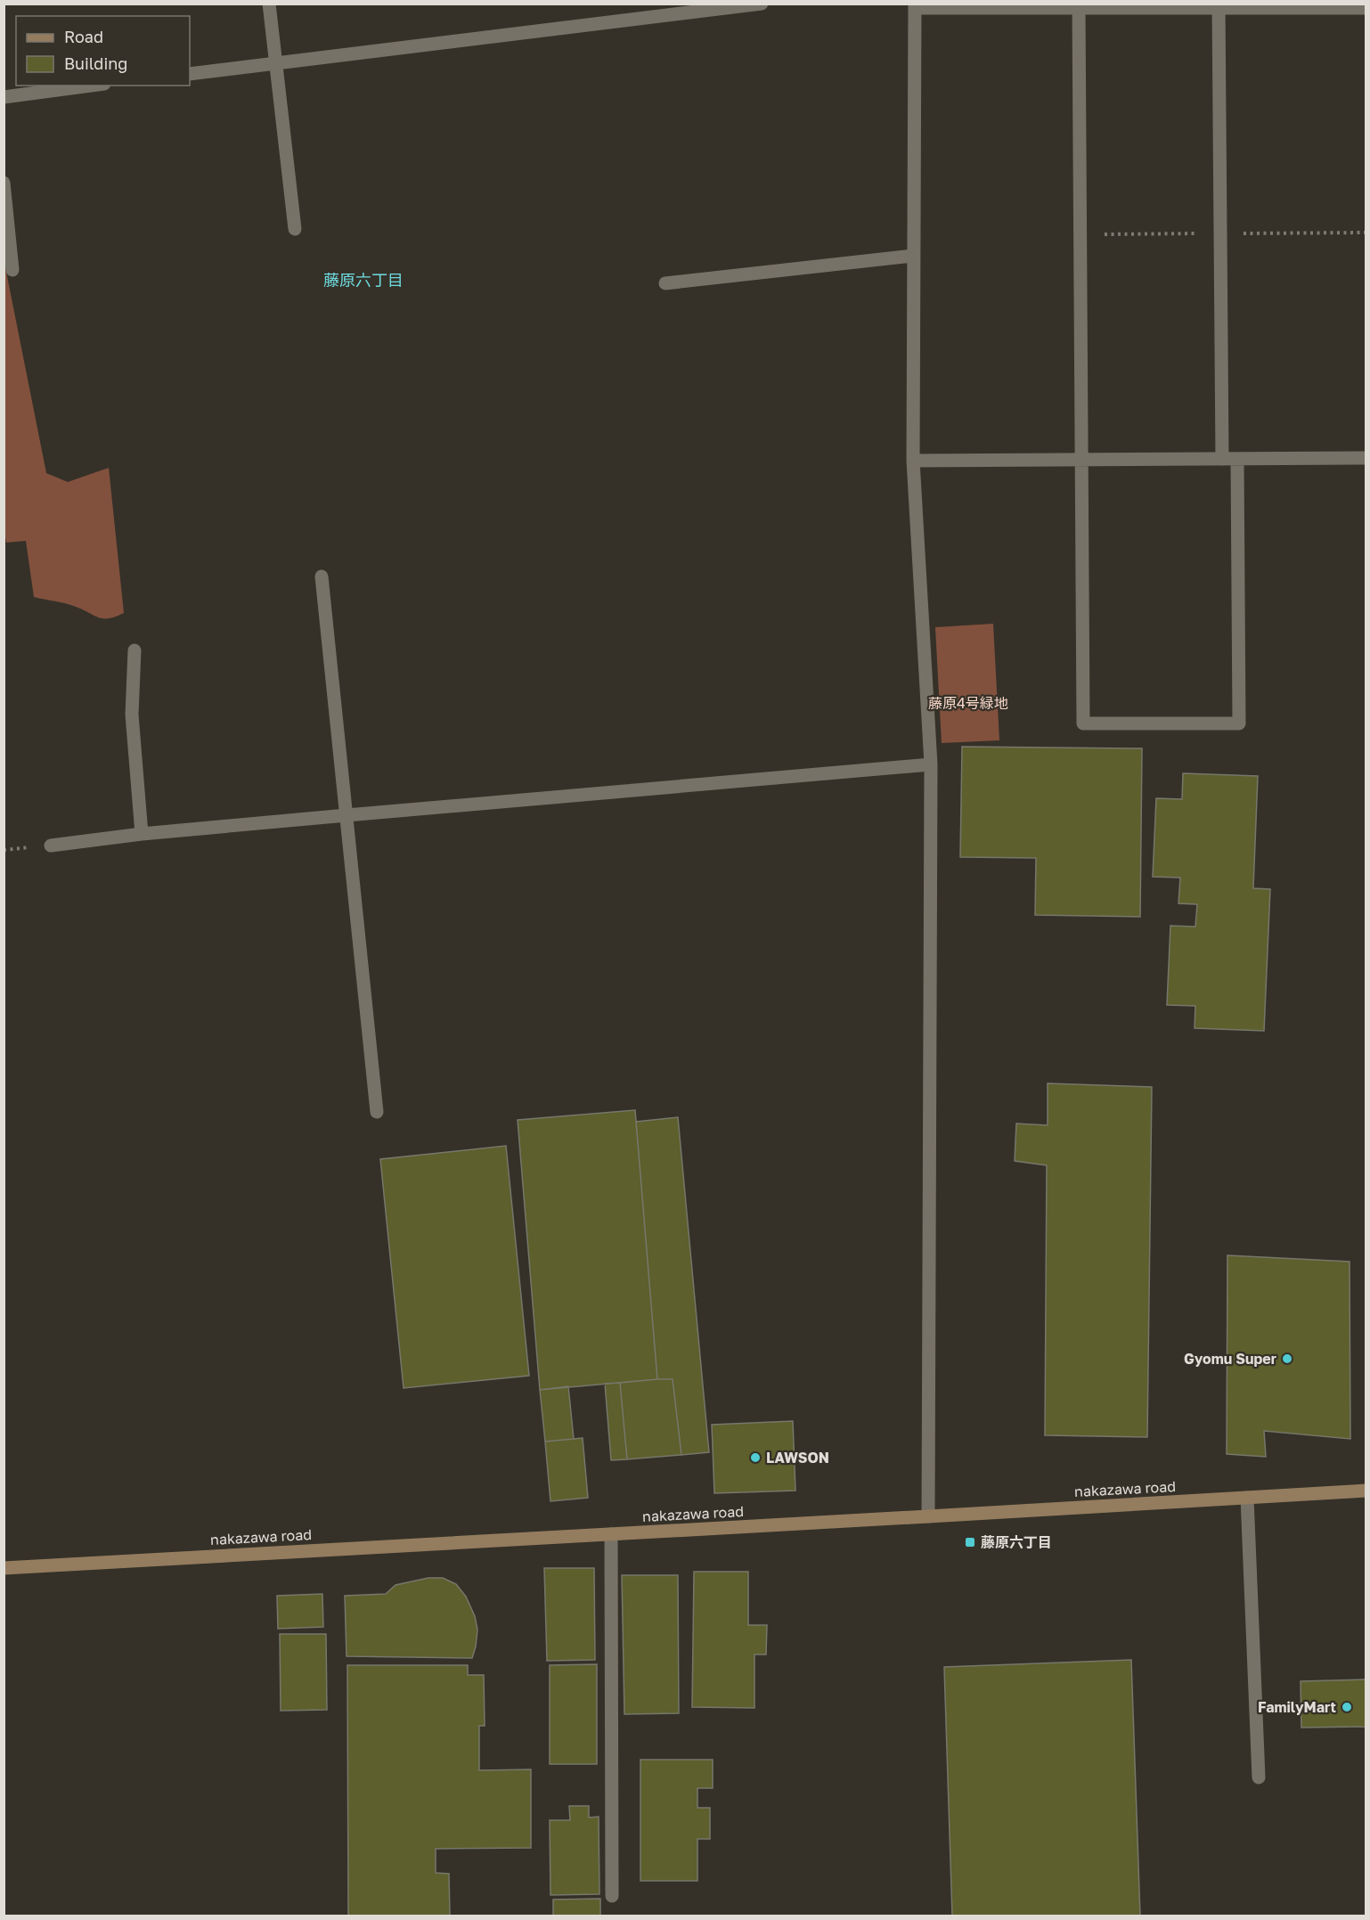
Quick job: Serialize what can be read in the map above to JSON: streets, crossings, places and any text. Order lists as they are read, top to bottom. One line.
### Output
{"streets":{"street":["nakazawa road"]},"districts":["藤原六丁目"],"parks":["藤原4号緑地"],"places":{"other":["Gyomu Super","LAWSON","FamilyMart"],"transit":["藤原六丁目"]},"legend":["Road","Building"]}
